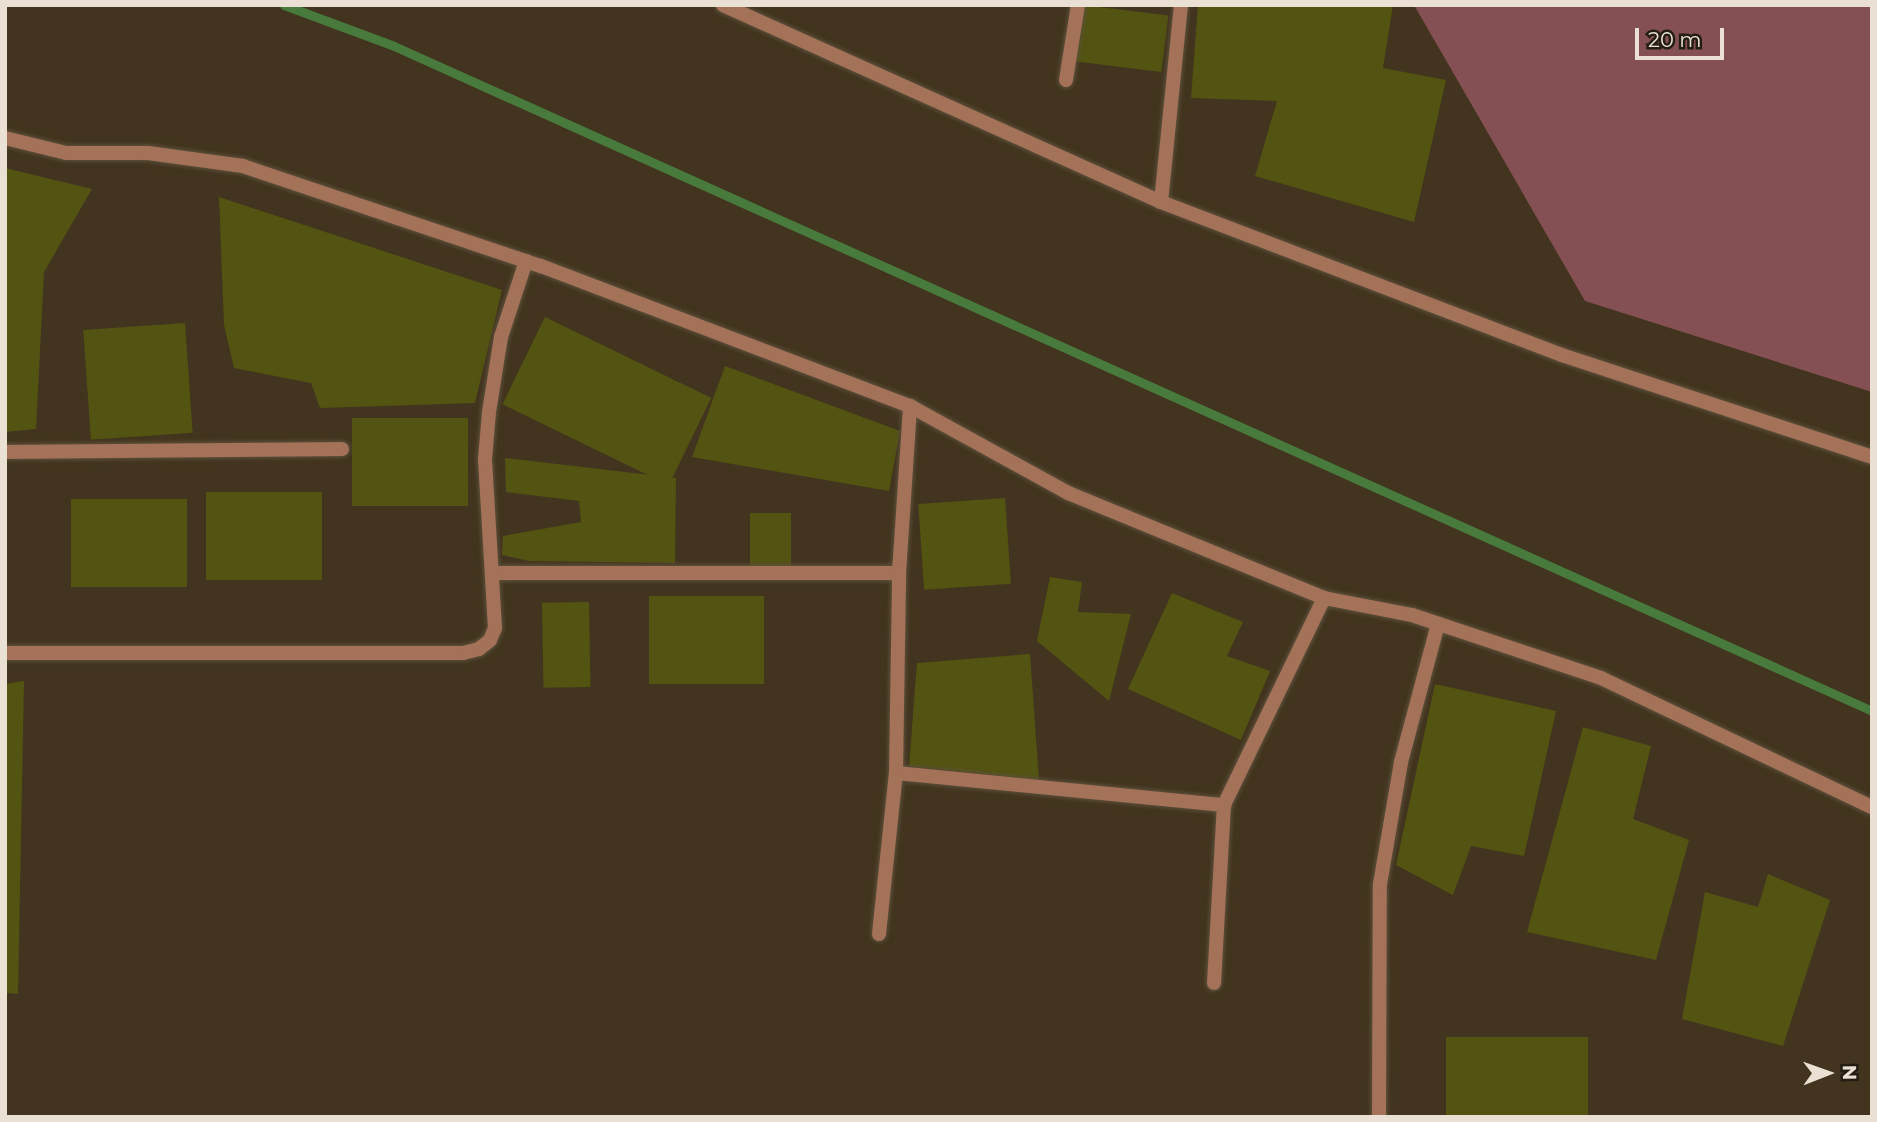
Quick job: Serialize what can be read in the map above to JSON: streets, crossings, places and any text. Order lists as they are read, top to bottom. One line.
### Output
{"scale_bar":"20 m","north":"right"}
